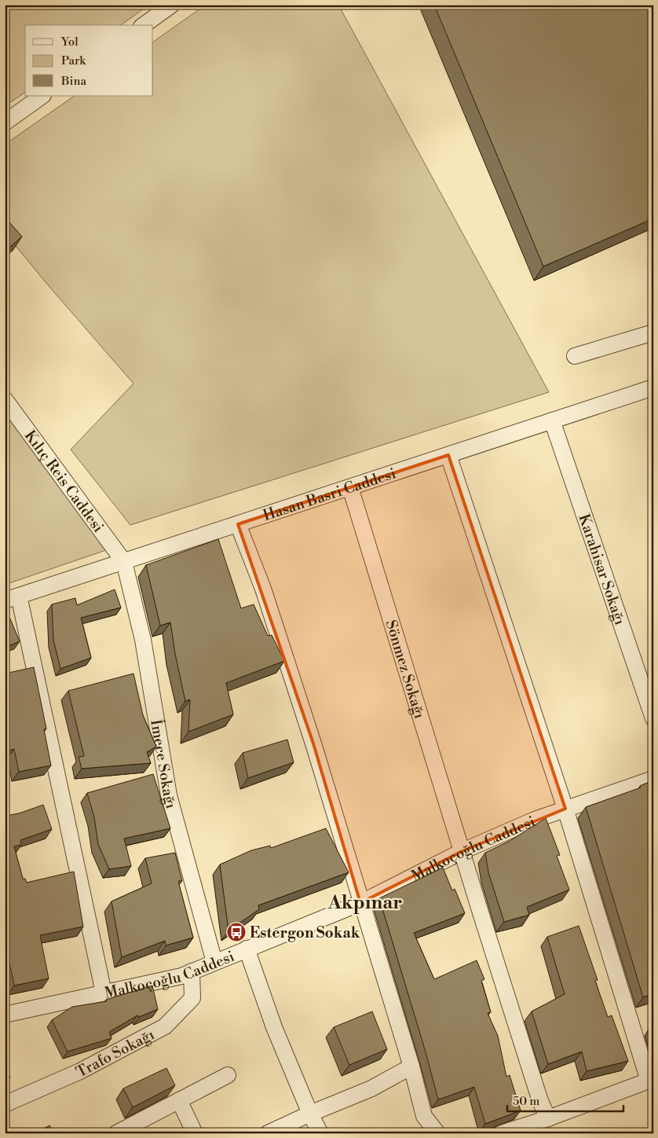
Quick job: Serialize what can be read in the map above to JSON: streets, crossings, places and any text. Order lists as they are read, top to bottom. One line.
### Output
{"streets":{"street":["Kılıç Reis Caddesi","Hasan Basri Caddesi","Karahisar Sokağı","Sönmez Sokağı","İmece Sokağı","Malkoçoğlu Caddesi","Trafo Sokağı"]},"crossings":[["Kılıç Reis Caddesi","Hasan Basri Caddesi"],["Kılıç Reis Caddesi","İmece Sokağı"],["Hasan Basri Caddesi","Karahisar Sokağı"],["Hasan Basri Caddesi","Sönmez Sokağı"],["Hasan Basri Caddesi","İmece Sokağı"],["Sönmez Sokağı","Malkoçoğlu Caddesi"],["İmece Sokağı","Malkoçoğlu Caddesi"],["Malkoçoğlu Caddesi","Trafo Sokağı"]],"districts":["Akpınar"],"places":{"bus stop":["Estergon Sokak"]},"legend":["Yol","Park","Bina"],"scale_bar":"50 m"}
